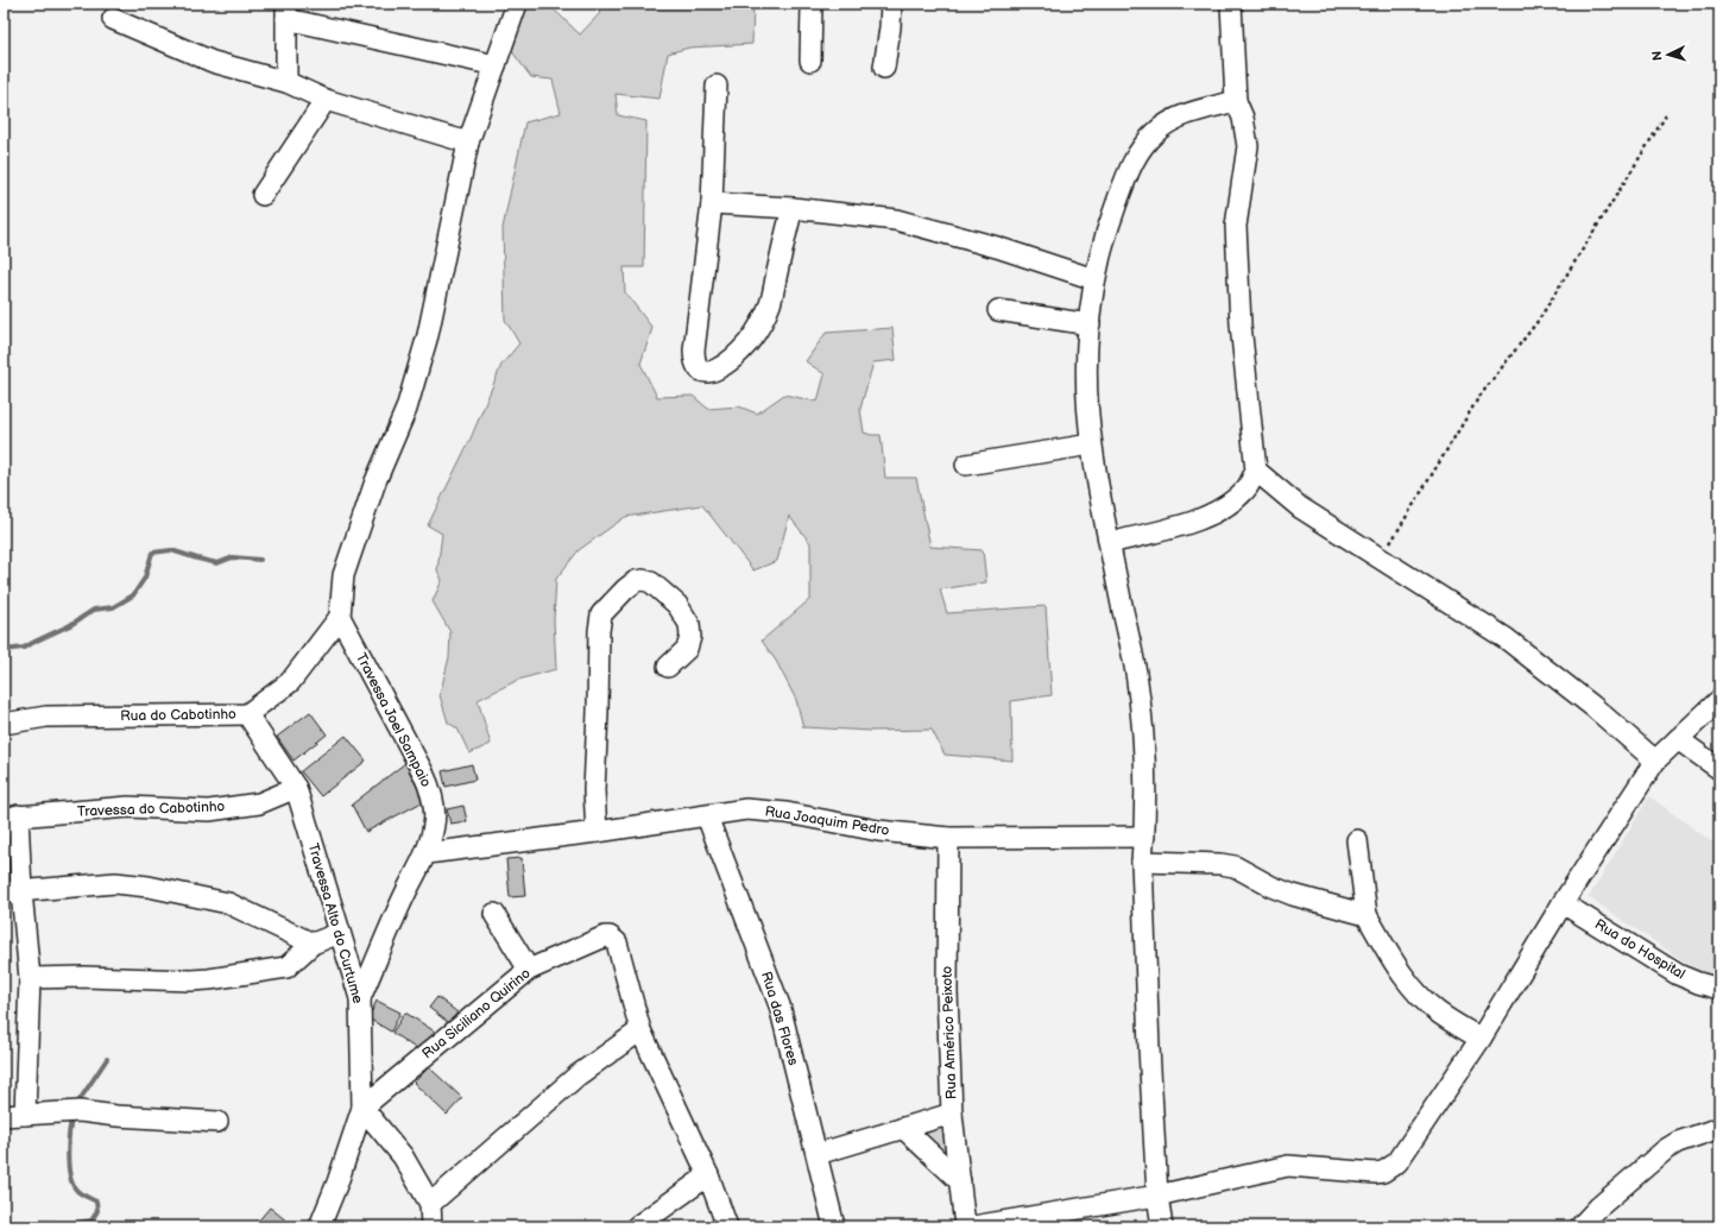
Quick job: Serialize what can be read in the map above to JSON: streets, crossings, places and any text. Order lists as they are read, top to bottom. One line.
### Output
{"streets":{"street":["Rua do Cabotinho","Travessa Joel Sampaio","Travessa do Cabotinho","Rua Joaquim Pedro","Travessa Alto do Curtume","Rua do Hospital","Rua Siciliano Quirino","Rua das Flores","Rua Américo Peixoto"]},"crossings":[["Rua do Cabotinho","Travessa Joel Sampaio"],["Rua do Cabotinho","Travessa Alto do Curtume"],["Travessa Joel Sampaio","Rua Joaquim Pedro"],["Travessa Joel Sampaio","Travessa Alto do Curtume"],["Travessa do Cabotinho","Travessa Alto do Curtume"],["Rua Joaquim Pedro","Rua das Flores"],["Rua Joaquim Pedro","Rua Américo Peixoto"],["Travessa Alto do Curtume","Rua Siciliano Quirino"]],"north":"left"}
